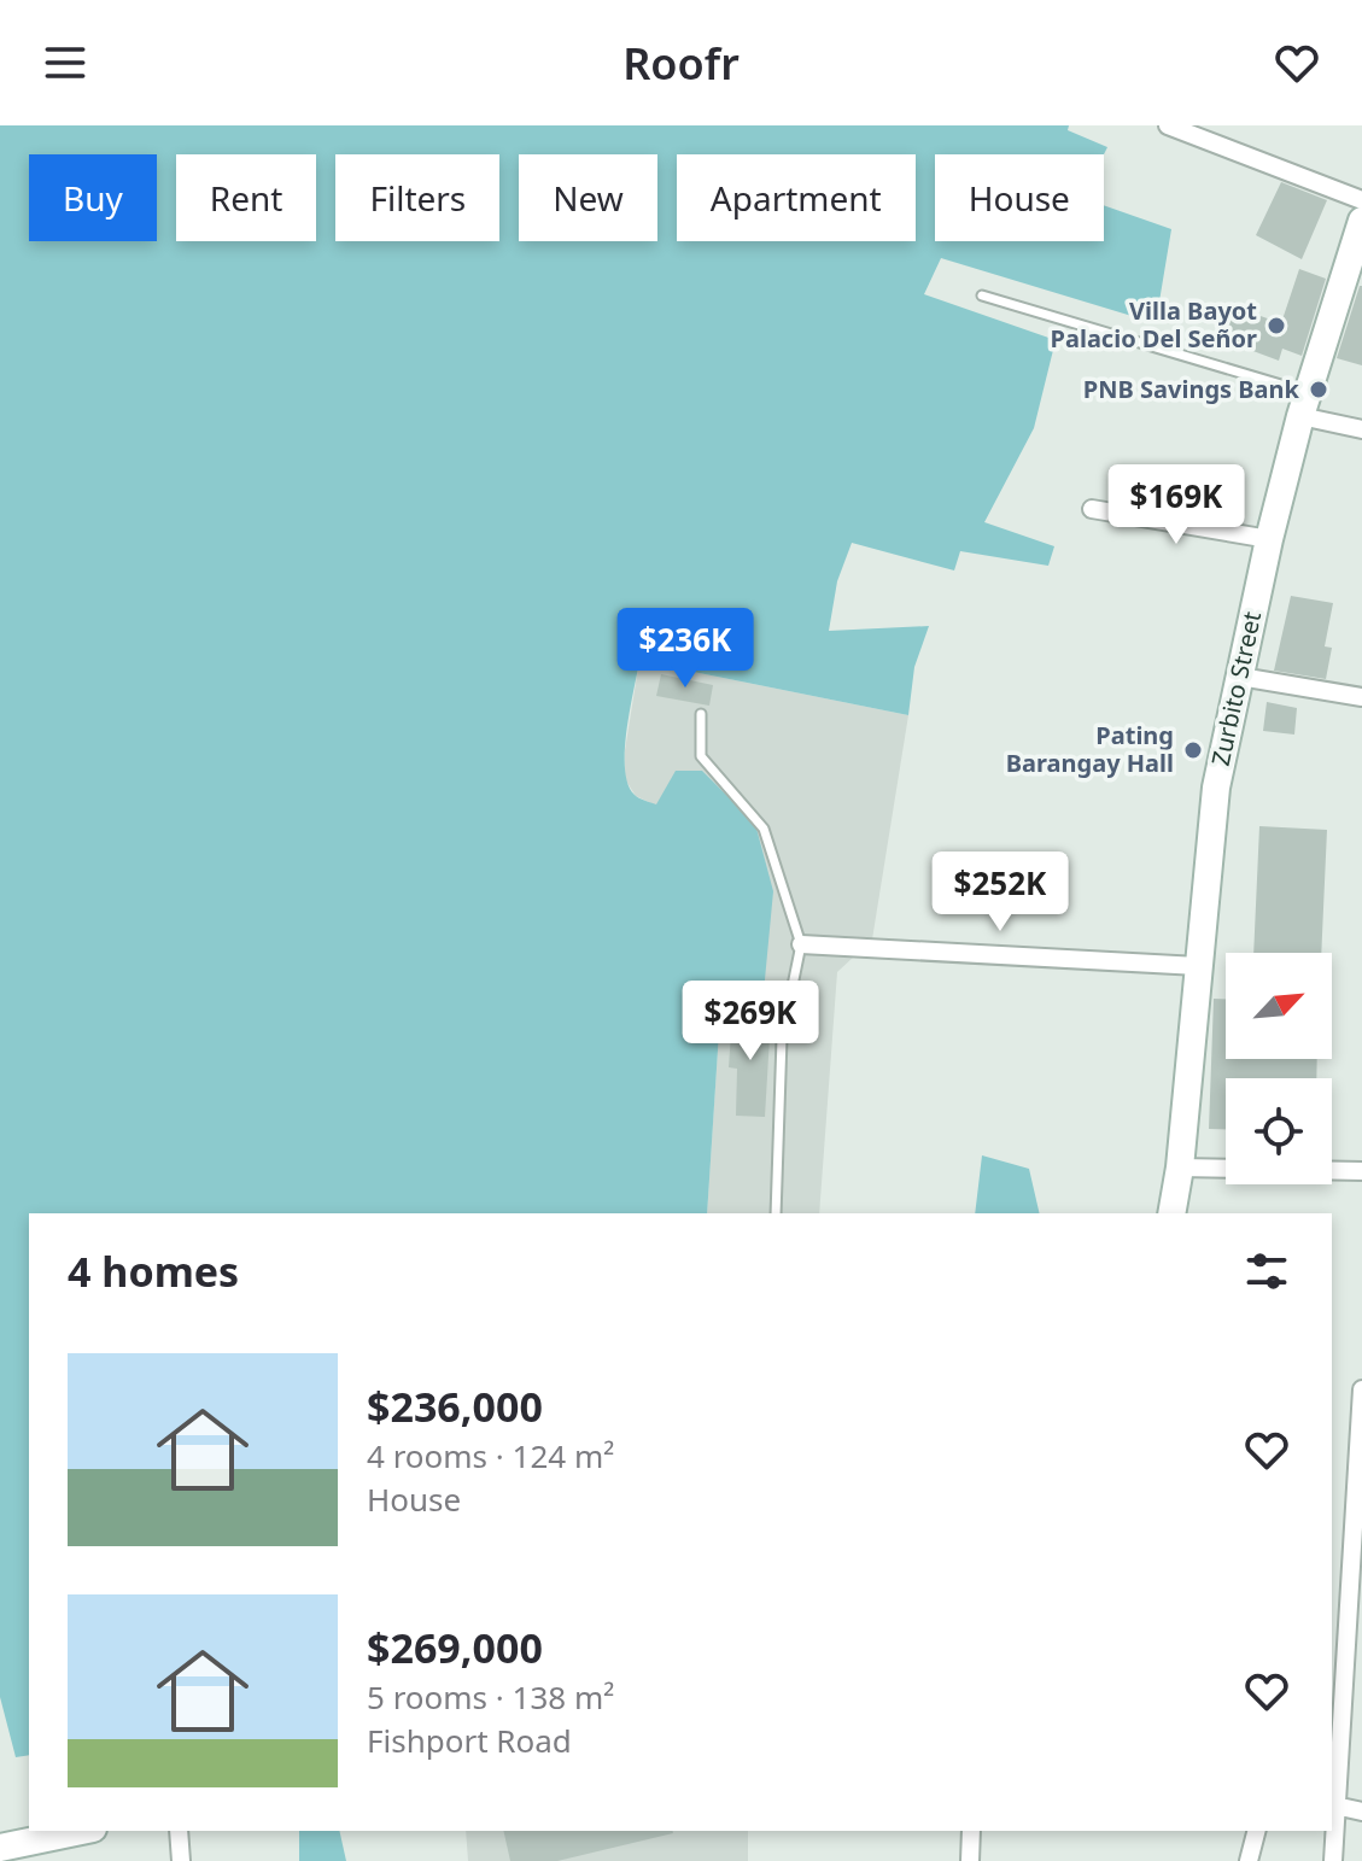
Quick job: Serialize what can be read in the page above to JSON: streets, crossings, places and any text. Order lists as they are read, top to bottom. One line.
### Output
{"streets":{"street":["Zurbito Street"]},"places":["Villa Bayot Palacio Del Señor","PNB Savings Bank","Pating Barangay Hall"],"north":"top right","page":{"header":"Roofr","chip":["Buy","Rent","Filters","New","Apartment","House"],"price":["$169K","$236K","$252K","$269K"],"heading":"4 homes","list":[{"name":"$236,000","note":"4 rooms · 124 m² · House"},{"name":"$269,000","note":"5 rooms · 138 m² · Fishport Road"}]}}
